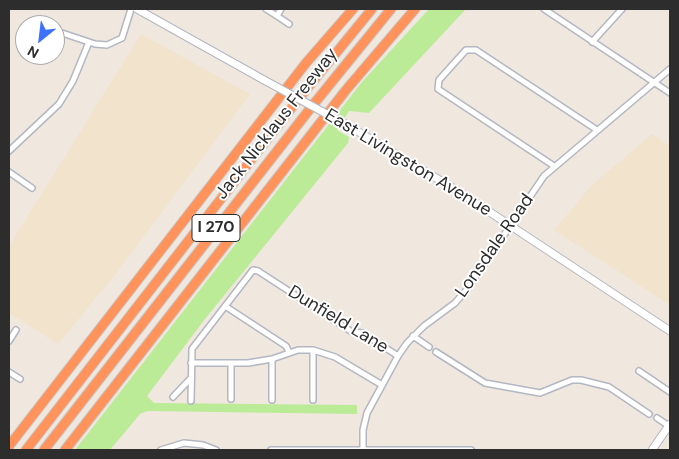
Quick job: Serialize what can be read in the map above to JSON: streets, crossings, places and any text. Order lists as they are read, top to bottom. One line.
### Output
{"streets":{"highway":["Jack Nicklaus Freeway","I 270"],"main road":["East Livingston Avenue"],"street":["Lonsdale Road","Dunfield Lane"]},"crossings":[["East Livingston Avenue","Lonsdale Road"],["Lonsdale Road","Dunfield Lane"]],"north":"bottom left"}
